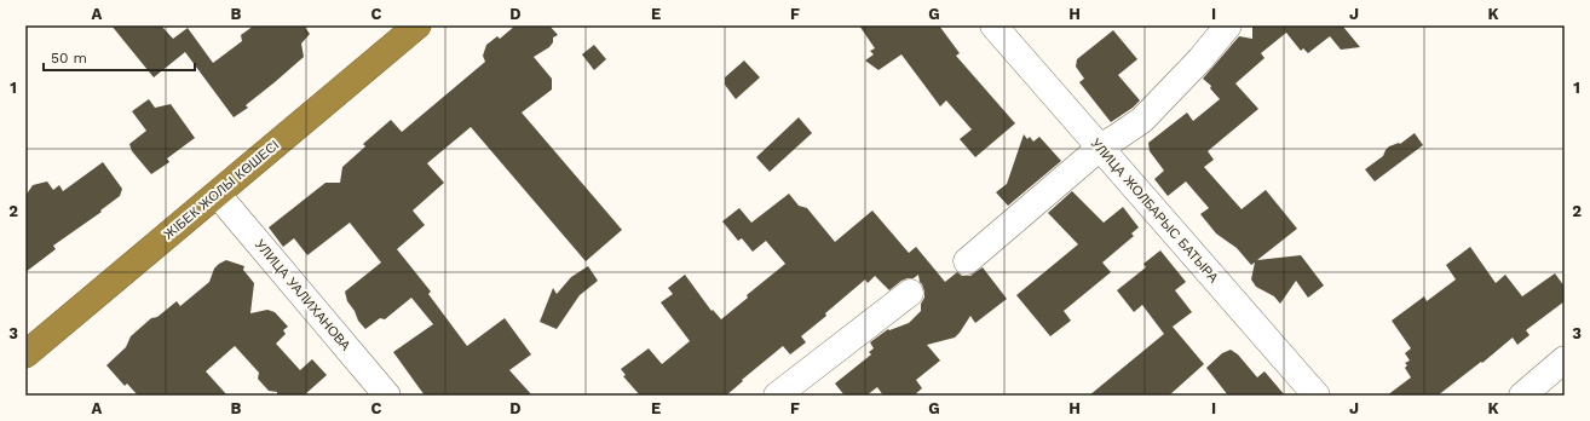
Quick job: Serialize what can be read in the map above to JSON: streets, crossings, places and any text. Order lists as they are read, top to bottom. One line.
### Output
{"streets":{"highway":["ЖІБЕК ЖОЛЫ КӨШЕСІ"],"street":["УЛИЦА ЖОЛБАРЫС БАТЫРА","УЛИЦА УАЛИХАНОВА"]},"crossings":[["ЖІБЕК ЖОЛЫ КӨШЕСІ","УЛИЦА УАЛИХАНОВА"]],"scale_bar":"50 m","grid":{"columns":["A","B","C","D","E","F","G","H","I","J","K"],"rows":["1","2","3"]}}
